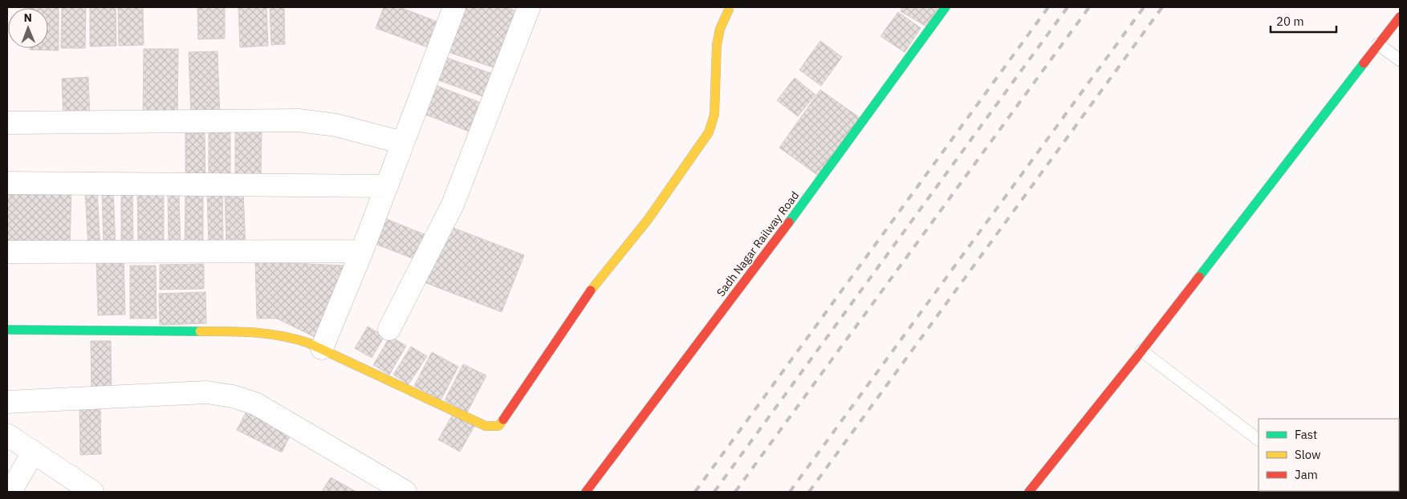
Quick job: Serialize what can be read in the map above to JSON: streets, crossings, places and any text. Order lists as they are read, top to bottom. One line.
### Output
{"streets":{"street":["Sadh Nagar Railway Road"]},"legend":["Fast","Slow","Jam"],"scale_bar":"20 m","north":"top"}
